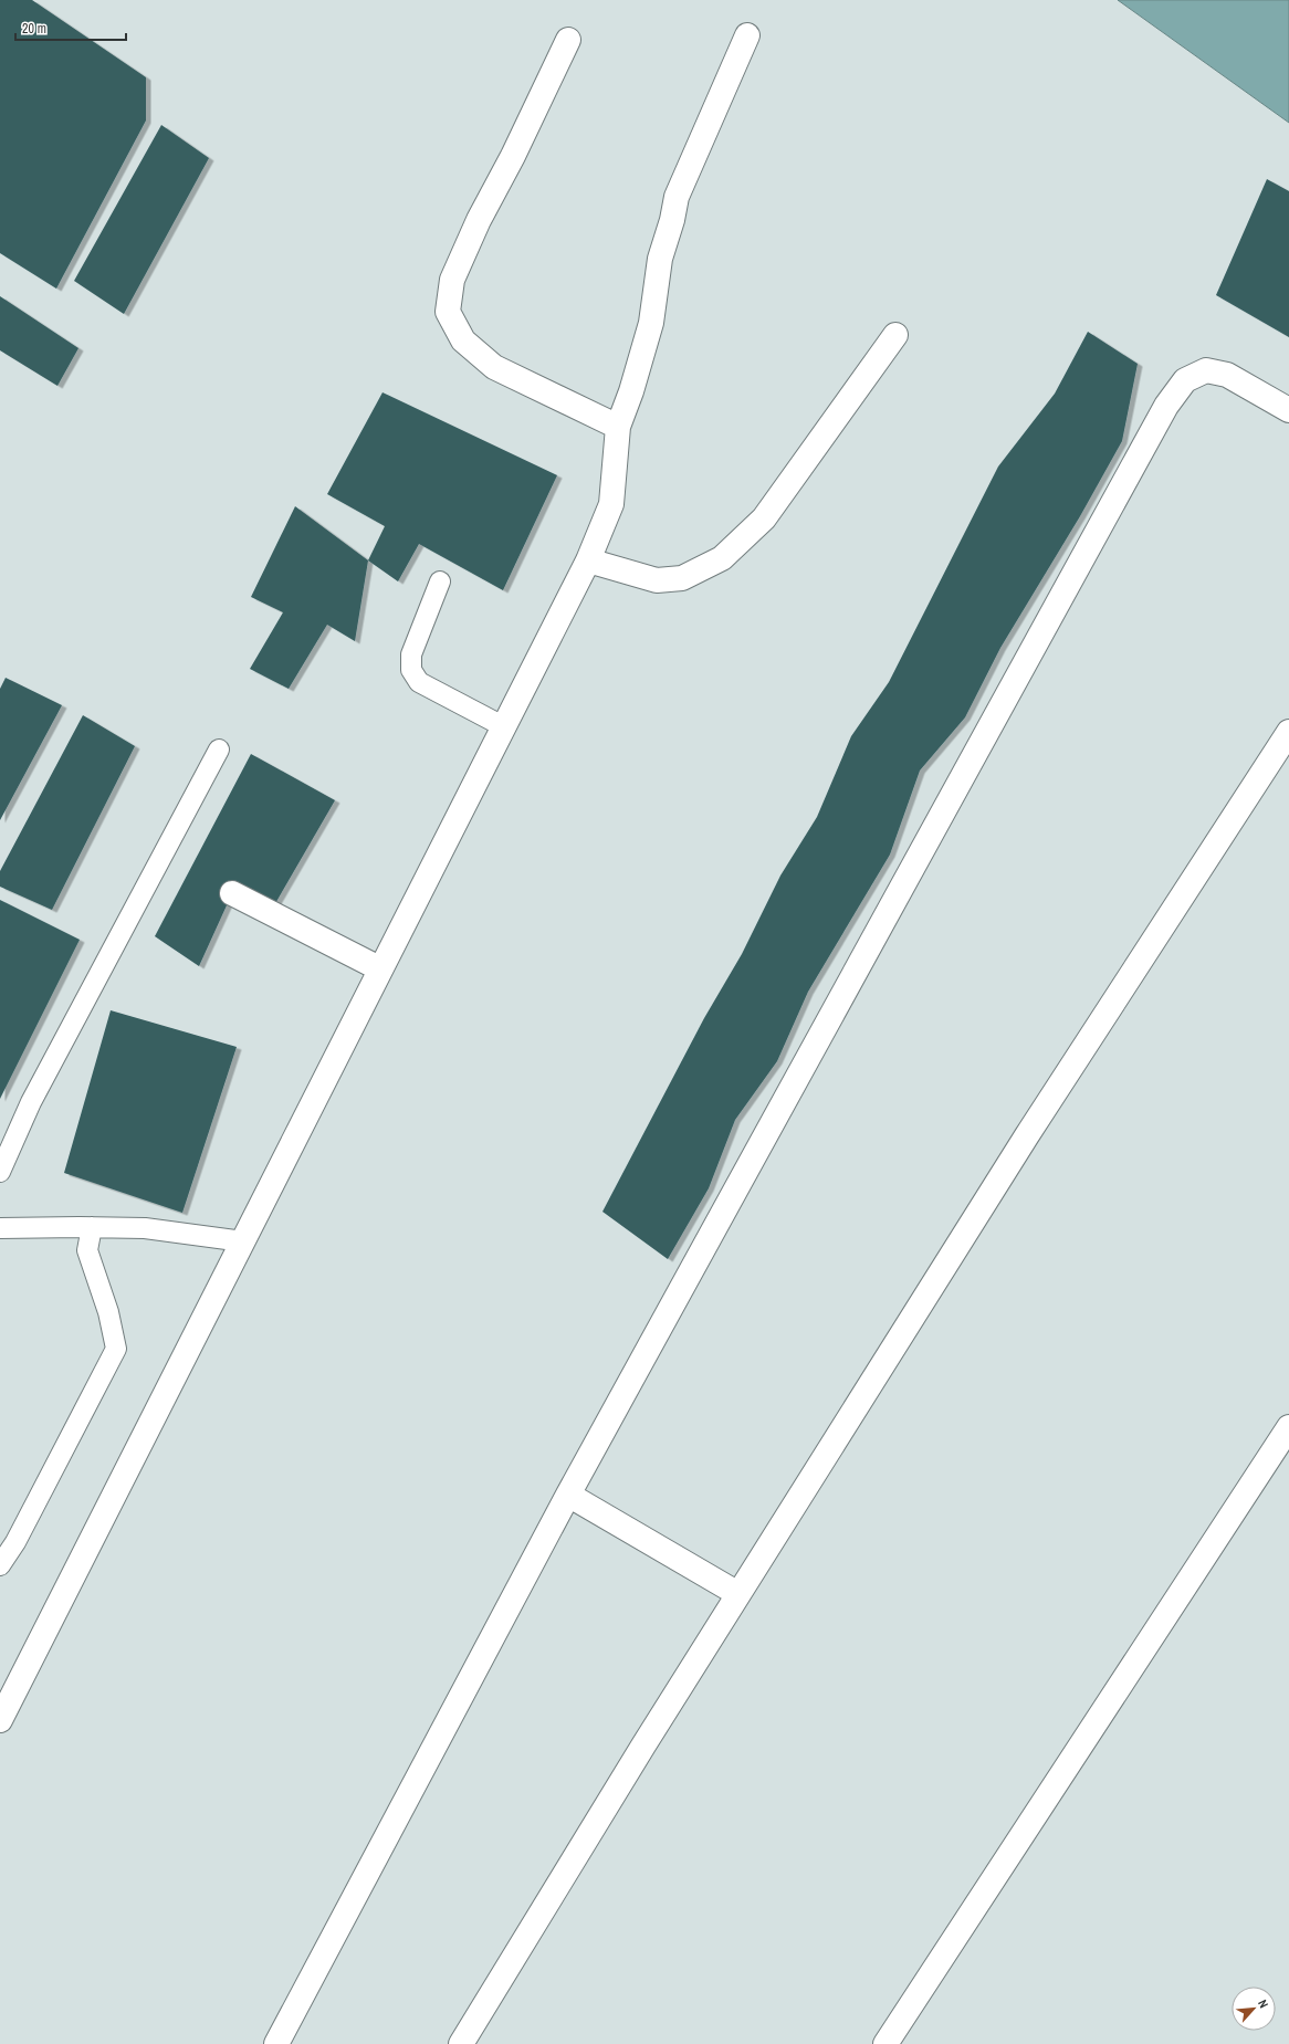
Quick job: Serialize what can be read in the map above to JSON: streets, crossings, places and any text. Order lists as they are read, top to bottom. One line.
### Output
{"scale_bar":"20 m","north":"top right"}
